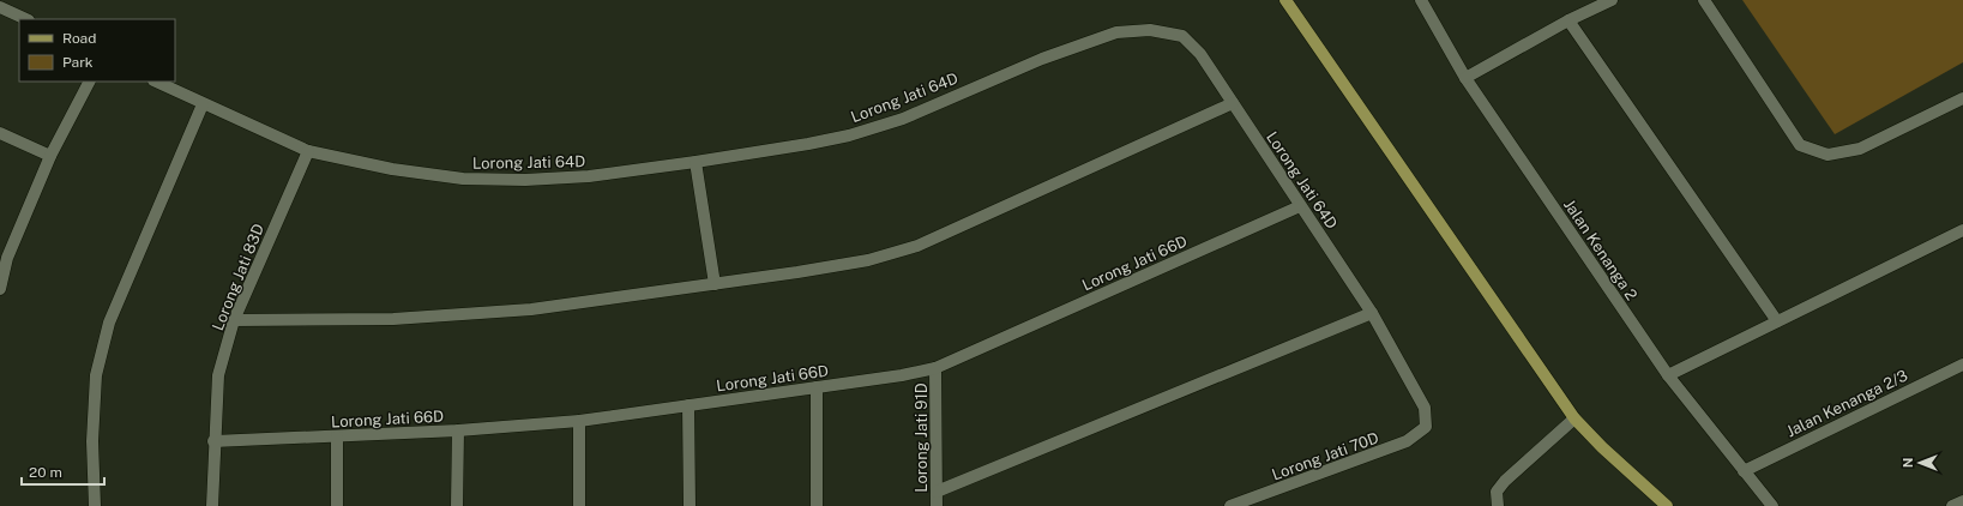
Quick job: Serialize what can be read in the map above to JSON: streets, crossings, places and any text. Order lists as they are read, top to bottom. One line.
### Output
{"streets":{"street":["Lorong Jati 64D","Jalan Kenanga 2","Lorong Jati 66D","Lorong Jati 83D","Jalan Kenanga 2/3","Lorong Jati 91D","Lorong Jati 70D"]},"crossings":[["Lorong Jati 64D","Lorong Jati 66D"],["Lorong Jati 64D","Lorong Jati 83D"],["Lorong Jati 64D","Lorong Jati 70D"],["Jalan Kenanga 2","Jalan Kenanga 2/3"],["Lorong Jati 66D","Lorong Jati 83D"],["Lorong Jati 66D","Lorong Jati 91D"]],"legend":["Road","Park"],"scale_bar":"20 m","north":"left"}
